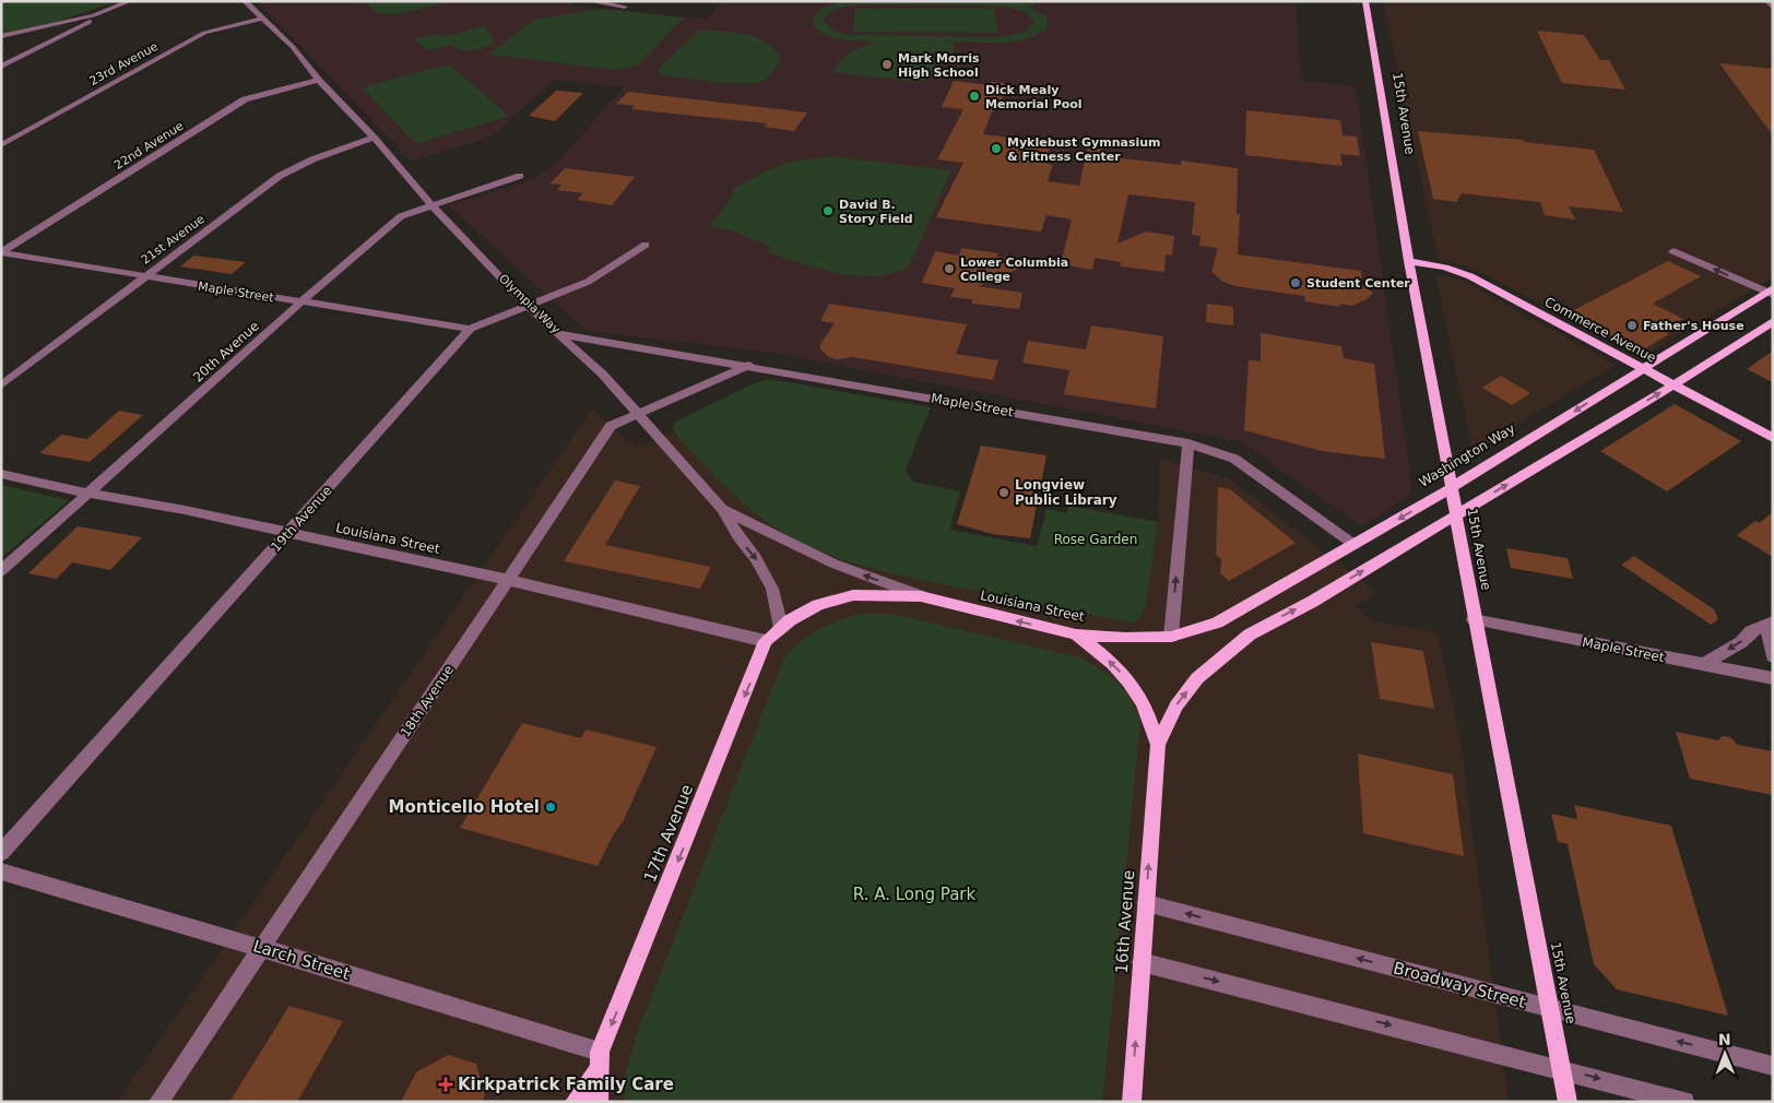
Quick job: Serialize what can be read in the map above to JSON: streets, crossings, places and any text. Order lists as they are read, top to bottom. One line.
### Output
{"streets":{"main road":["15th Avenue","Commerce Avenue","Washington Way","Louisiana Street","17th Avenue","16th Avenue"],"street":["23rd Avenue","22nd Avenue","21st Avenue","Maple Street","Olympia Way","20th Avenue","19th Avenue","18th Avenue","Larch Street","Broadway Street"]},"crossings":[["23rd Avenue","Olympia Way"],["15th Avenue","Maple Street"],["15th Avenue","Commerce Avenue"],["15th Avenue","Washington Way"],["15th Avenue","16th Avenue"],["15th Avenue","Broadway Street"],["22nd Avenue","Maple Street"],["22nd Avenue","Olympia Way"],["21st Avenue","Maple Street"],["21st Avenue","Olympia Way"],["Maple Street","Olympia Way"],["Maple Street","20th Avenue"],["Maple Street","Washington Way"],["Maple Street","19th Avenue"],["Maple Street","18th Avenue"],["Olympia Way","20th Avenue"],["Olympia Way","19th Avenue"],["Olympia Way","Louisiana Street"],["Olympia Way","18th Avenue"],["Olympia Way","17th Avenue"],["Commerce Avenue","Washington Way"],["20th Avenue","Louisiana Street"],["Washington Way","Louisiana Street"],["19th Avenue","Louisiana Street"],["Louisiana Street","18th Avenue"],["Louisiana Street","17th Avenue"],["Louisiana Street","16th Avenue"],["18th Avenue","Larch Street"],["17th Avenue","Larch Street"],["16th Avenue","Broadway Street"]],"one_way":["17th Avenue","16th Avenue"],"parks":["Rose Garden","R. A. Long Park"],"places":{"other":["Mark Morris High School","Dick Mealy Memorial Pool","Myklebust Gymnasium & Fitness Center","David B. Story Field","Lower Columbia College","Student Center","Father's House","Longview Public Library","Monticello Hotel"],"health":["Kirkpatrick Family Care"]},"north":"top"}
